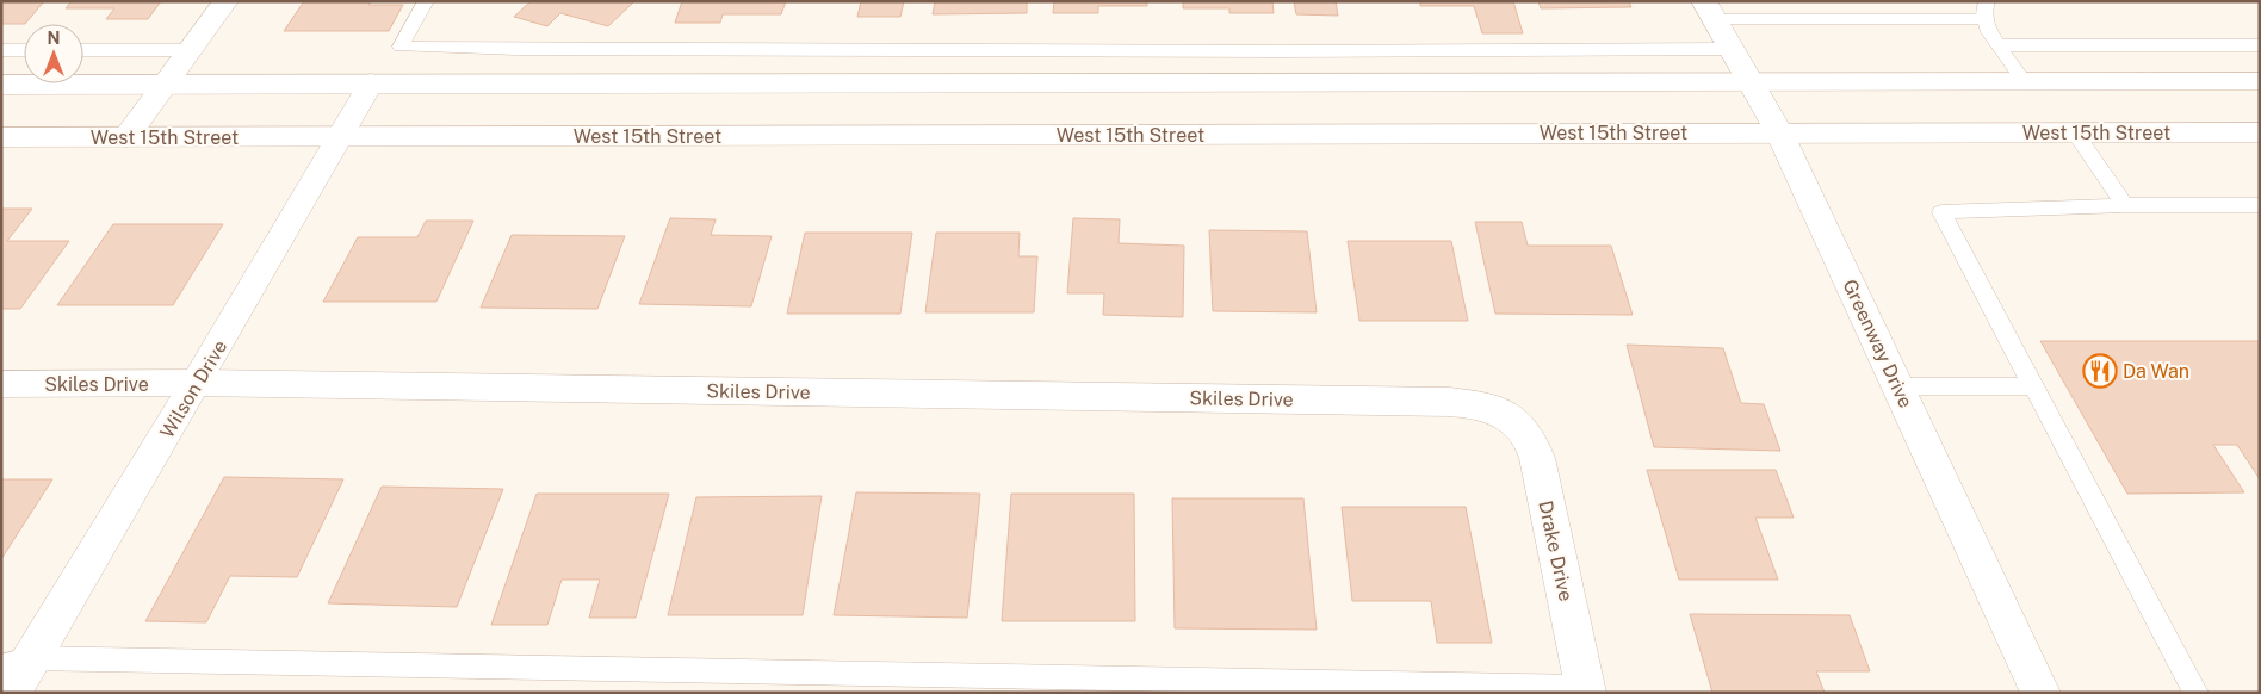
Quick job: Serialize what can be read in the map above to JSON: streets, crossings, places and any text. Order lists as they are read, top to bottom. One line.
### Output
{"streets":{"main road":["West 15th Street","Greenway Drive","Skiles Drive","Wilson Drive","Drake Drive"]},"crossings":[["West 15th Street","Greenway Drive"],["West 15th Street","Wilson Drive"],["Skiles Drive","Wilson Drive"],["Skiles Drive","Drake Drive"]],"places":{"restaurant":["Da Wan"]},"north":"top"}
